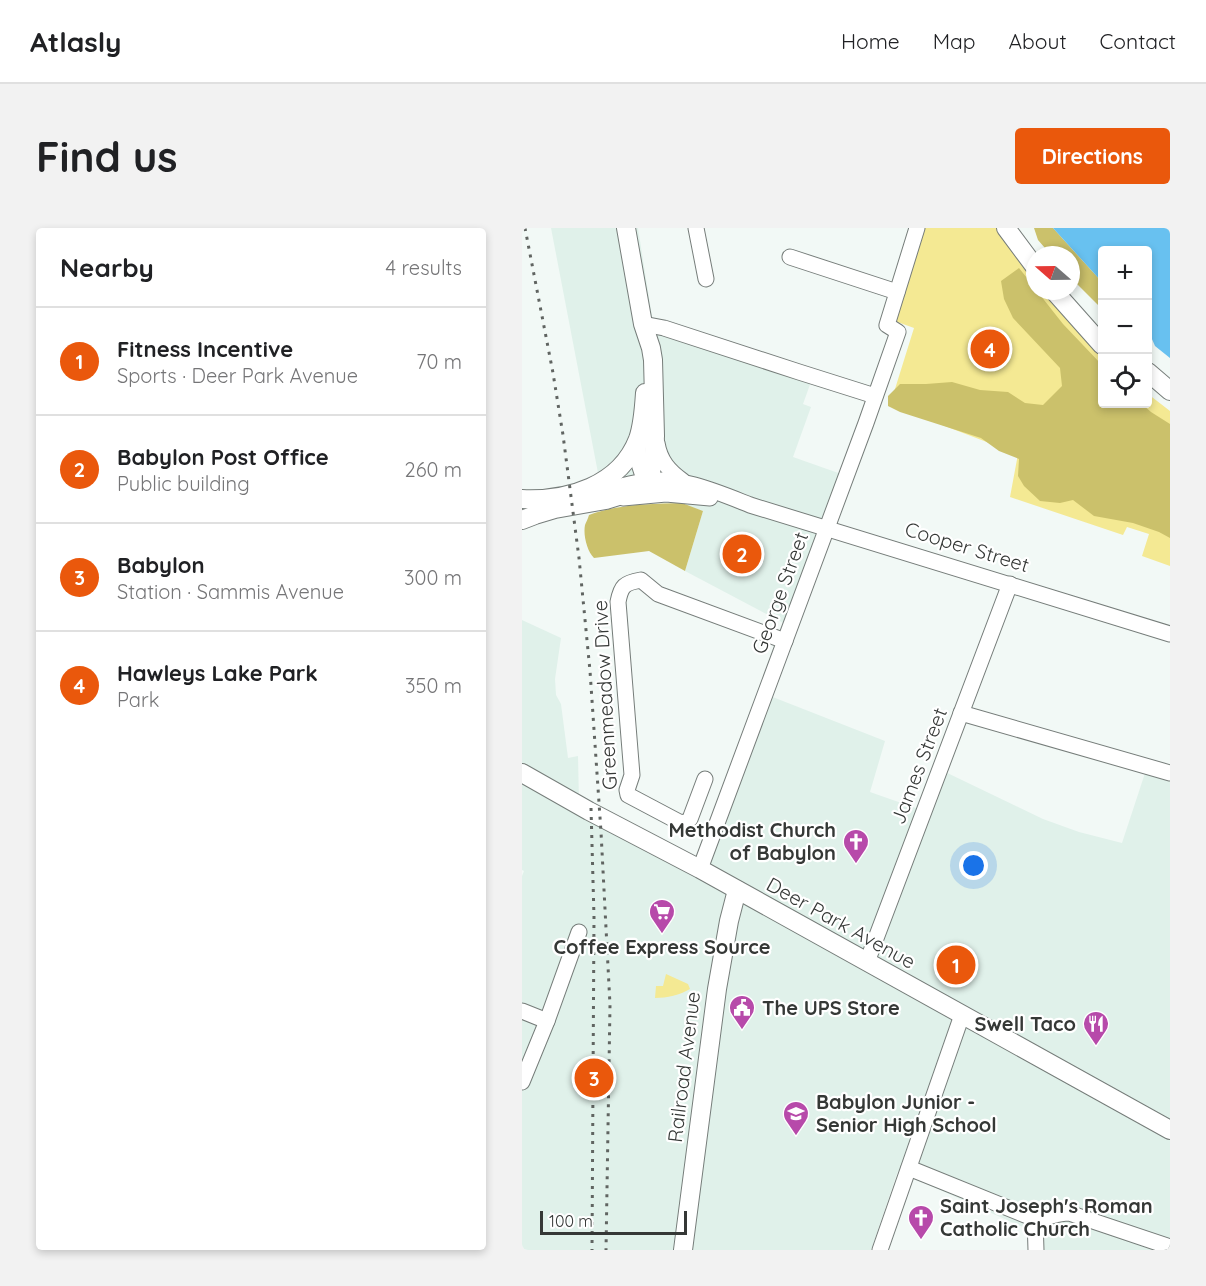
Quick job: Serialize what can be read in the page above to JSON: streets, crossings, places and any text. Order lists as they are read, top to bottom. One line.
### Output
{"streets":{"main road":["Cooper Street","Deer Park Avenue","Railroad Avenue"],"street":["George Street","Greenmeadow Drive","James Street"]},"crossings":[["Cooper Street","George Street"],["Cooper Street","James Street"],["George Street","Greenmeadow Drive"],["George Street","Deer Park Avenue"],["James Street","Deer Park Avenue"],["Deer Park Avenue","Railroad Avenue"]],"places":{"church":["Methodist Church of Babylon","Saint Joseph's Roman Catholic Church"],"supermarket":["Coffee Express Source"],"public building":["The UPS Store"],"restaurant":["Swell Taco"],"school or university":["Babylon Junior - Senior High School"]},"scale_bar":"100 m","north":"left","page":{"header":"Atlasly","nav":["Home","Map","About","Contact"],"buttons":"Directions","title":"Find us","heading":["Nearby","4 results"],"map_buttons":["+","−"],"list":[{"mark":"1","name":"Fitness Incentive","note":"Sports · Deer Park Avenue","value":"70 m"},{"mark":"2","name":"Babylon Post Office","note":"Public building","value":"260 m"},{"mark":"3","name":"Babylon","note":"Station · Sammis Avenue","value":"300 m"},{"mark":"4","name":"Hawleys Lake Park","note":"Park","value":"350 m"}],"pins":["4","2","1","3"],"scale":"100 m"}}
